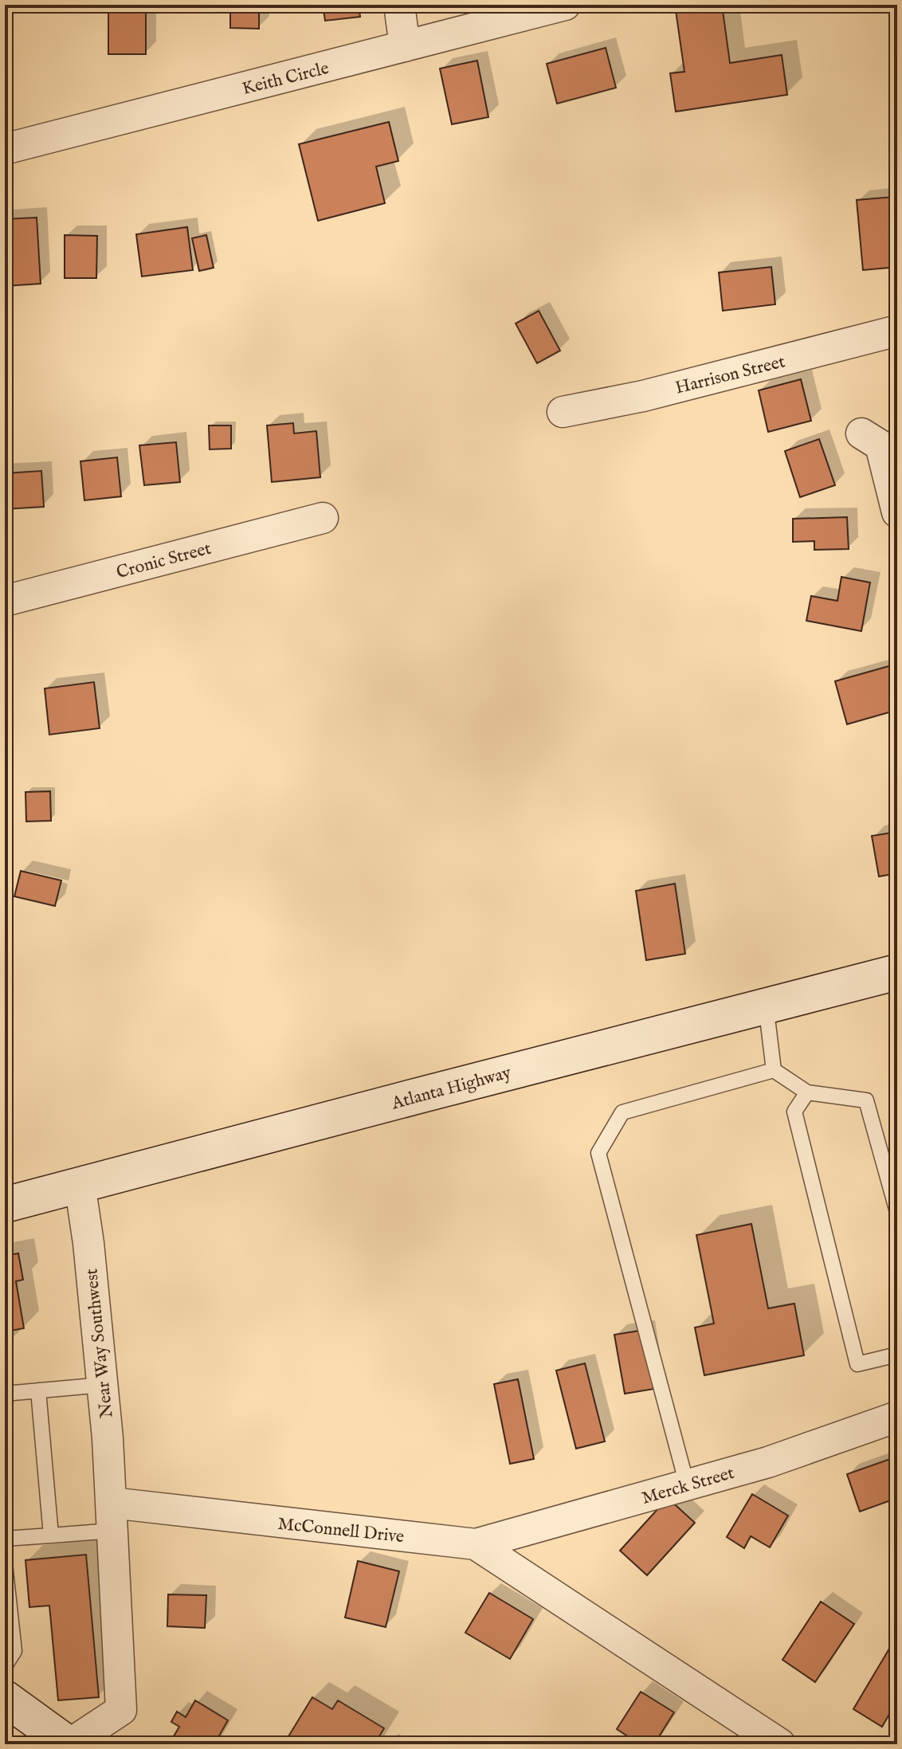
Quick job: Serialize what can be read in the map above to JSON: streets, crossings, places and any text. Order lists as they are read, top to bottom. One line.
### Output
{"streets":{"main road":["Atlanta Highway"],"street":["Keith Circle","Harrison Street","Cronic Street","Near Way Southwest","Merck Street","McConnell Drive"]},"crossings":[["Atlanta Highway","Near Way Southwest"],["Near Way Southwest","McConnell Drive"],["Merck Street","McConnell Drive"]]}
